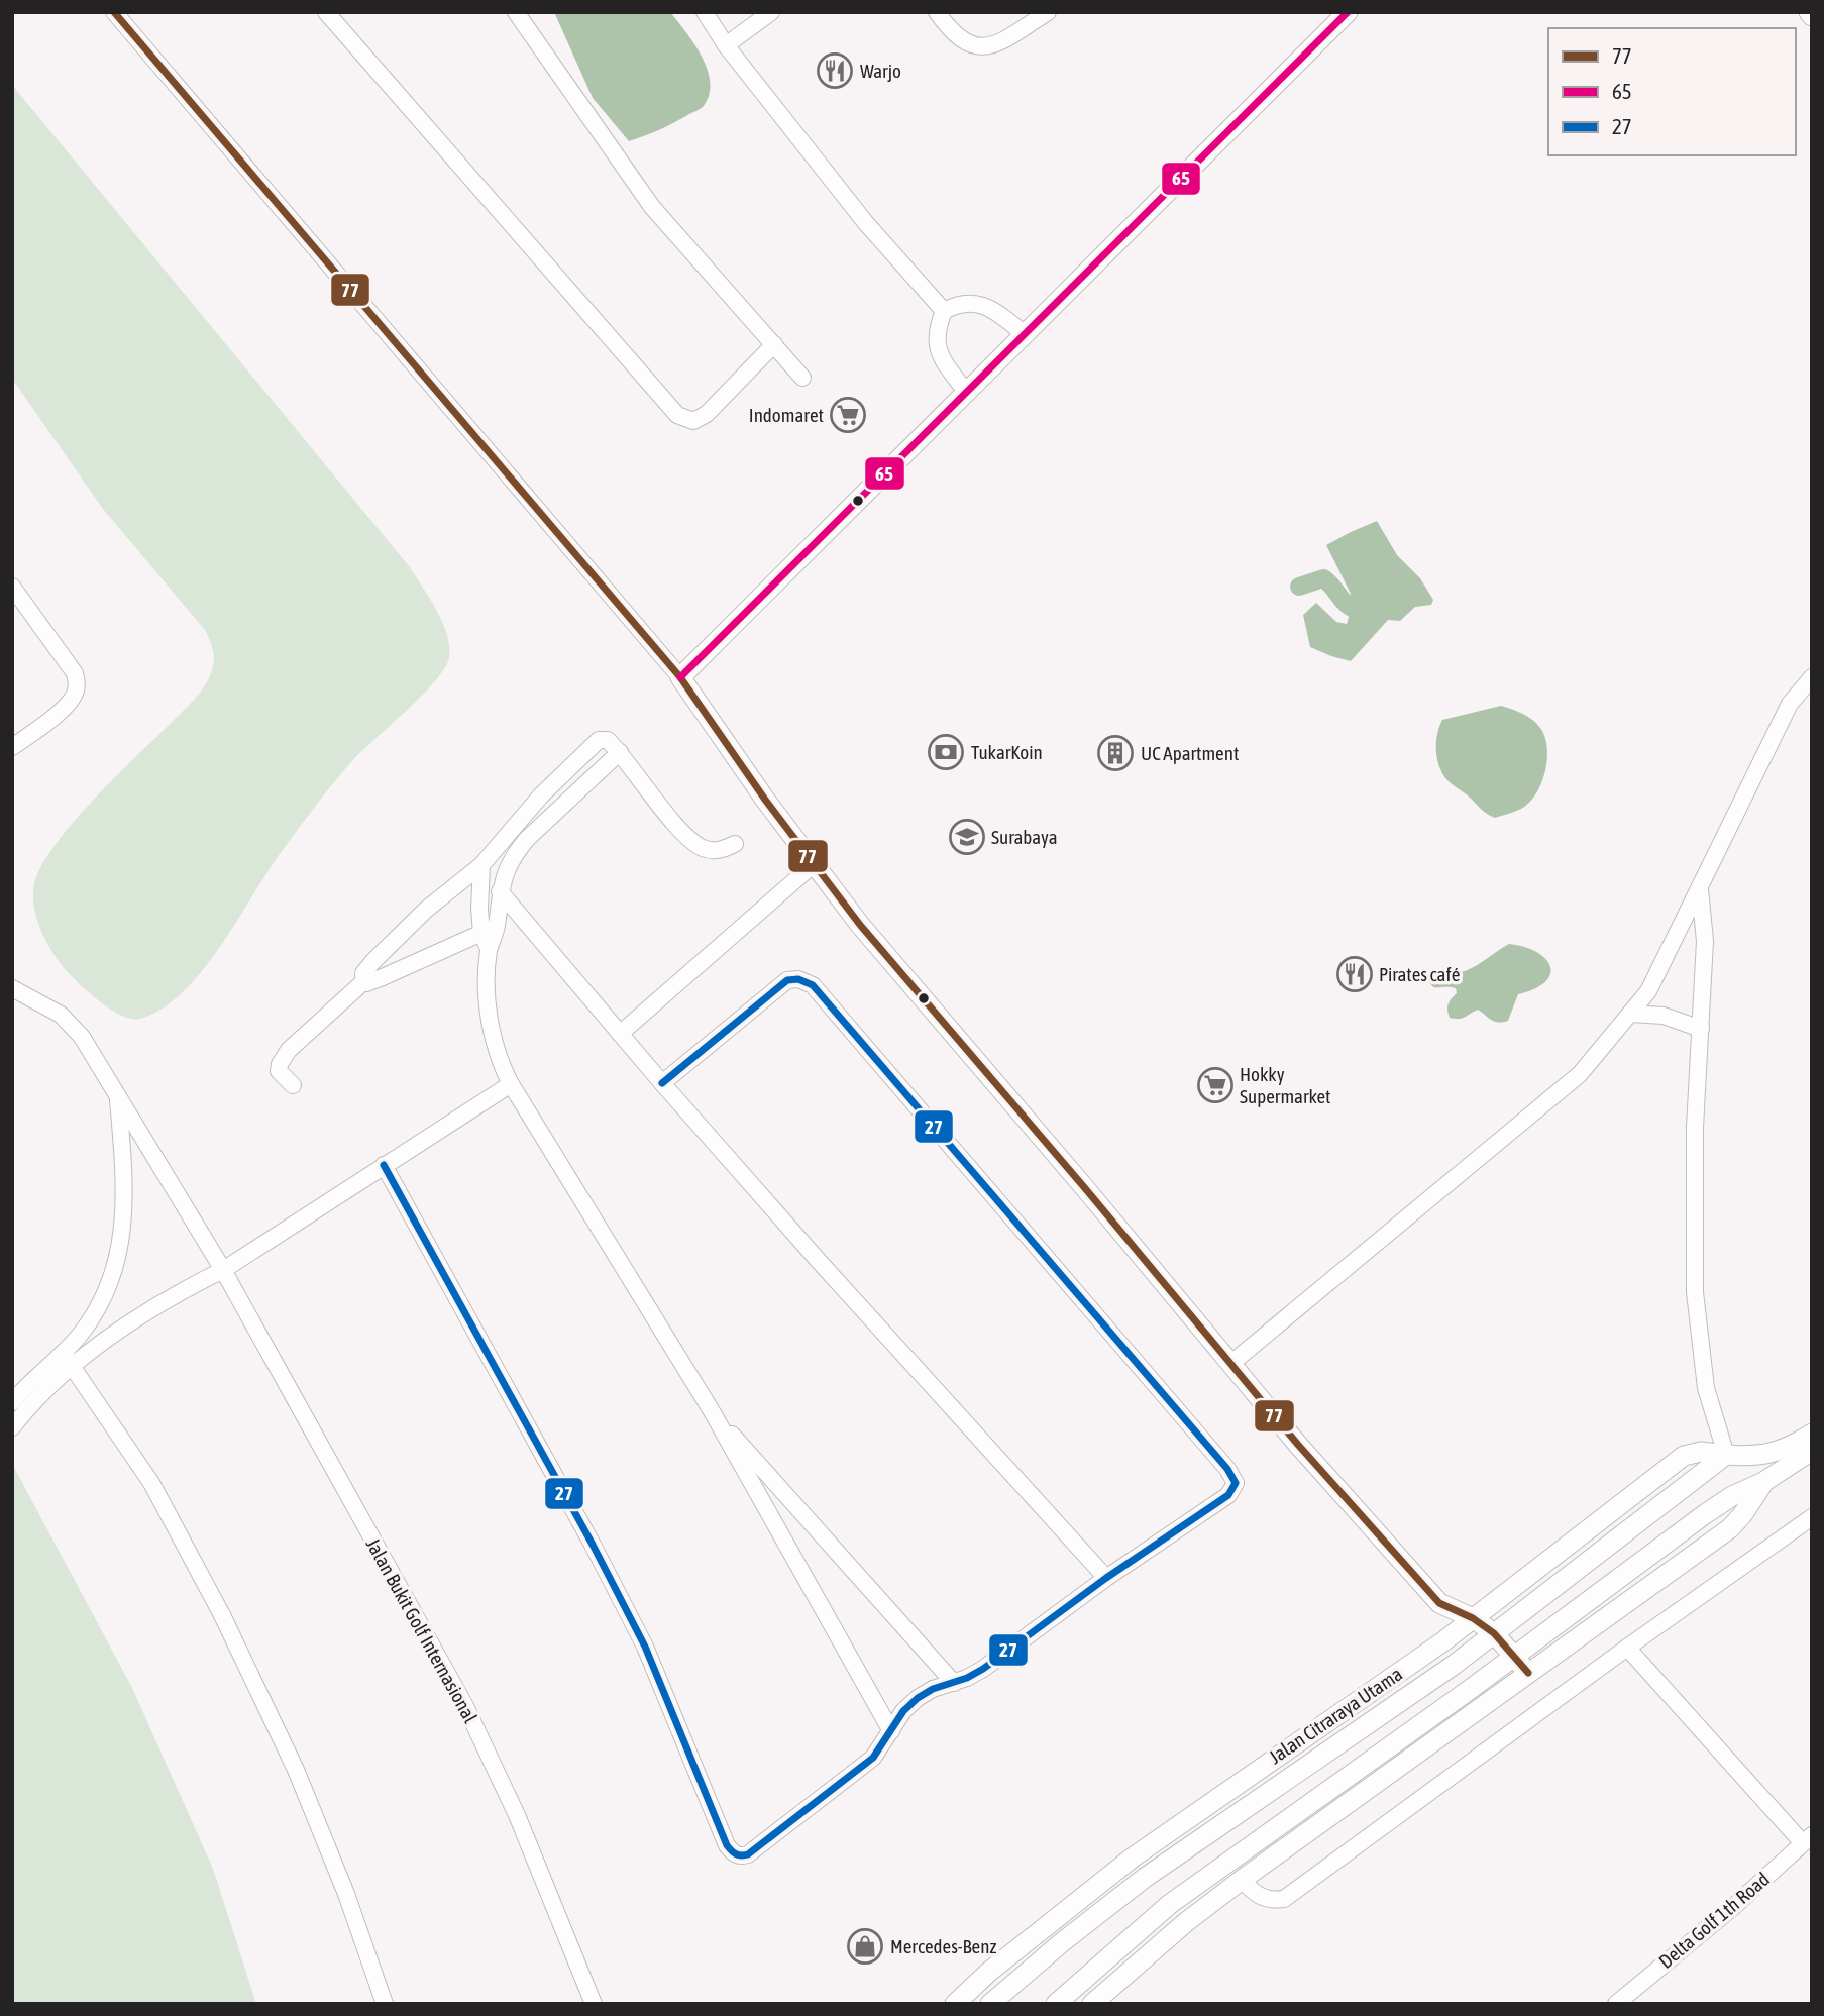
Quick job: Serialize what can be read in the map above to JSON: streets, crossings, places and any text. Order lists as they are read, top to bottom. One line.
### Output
{"streets":{"street":["Jalan Bukit Golf Internasional","Jalan Citraraya Utama","Delta Golf 1th Road"]},"places":{"restaurant":["Warjo","Pirates café"],"supermarket":["Indomaret","Hokky Supermarket"],"bank":["TukarKoin"],"building":["UC Apartment"],"school or university":["Surabaya"],"shop":["Mercedes-Benz"]},"lines":["transit line 77","transit line 65","transit line 27"],"legend":["77","65","27"]}
